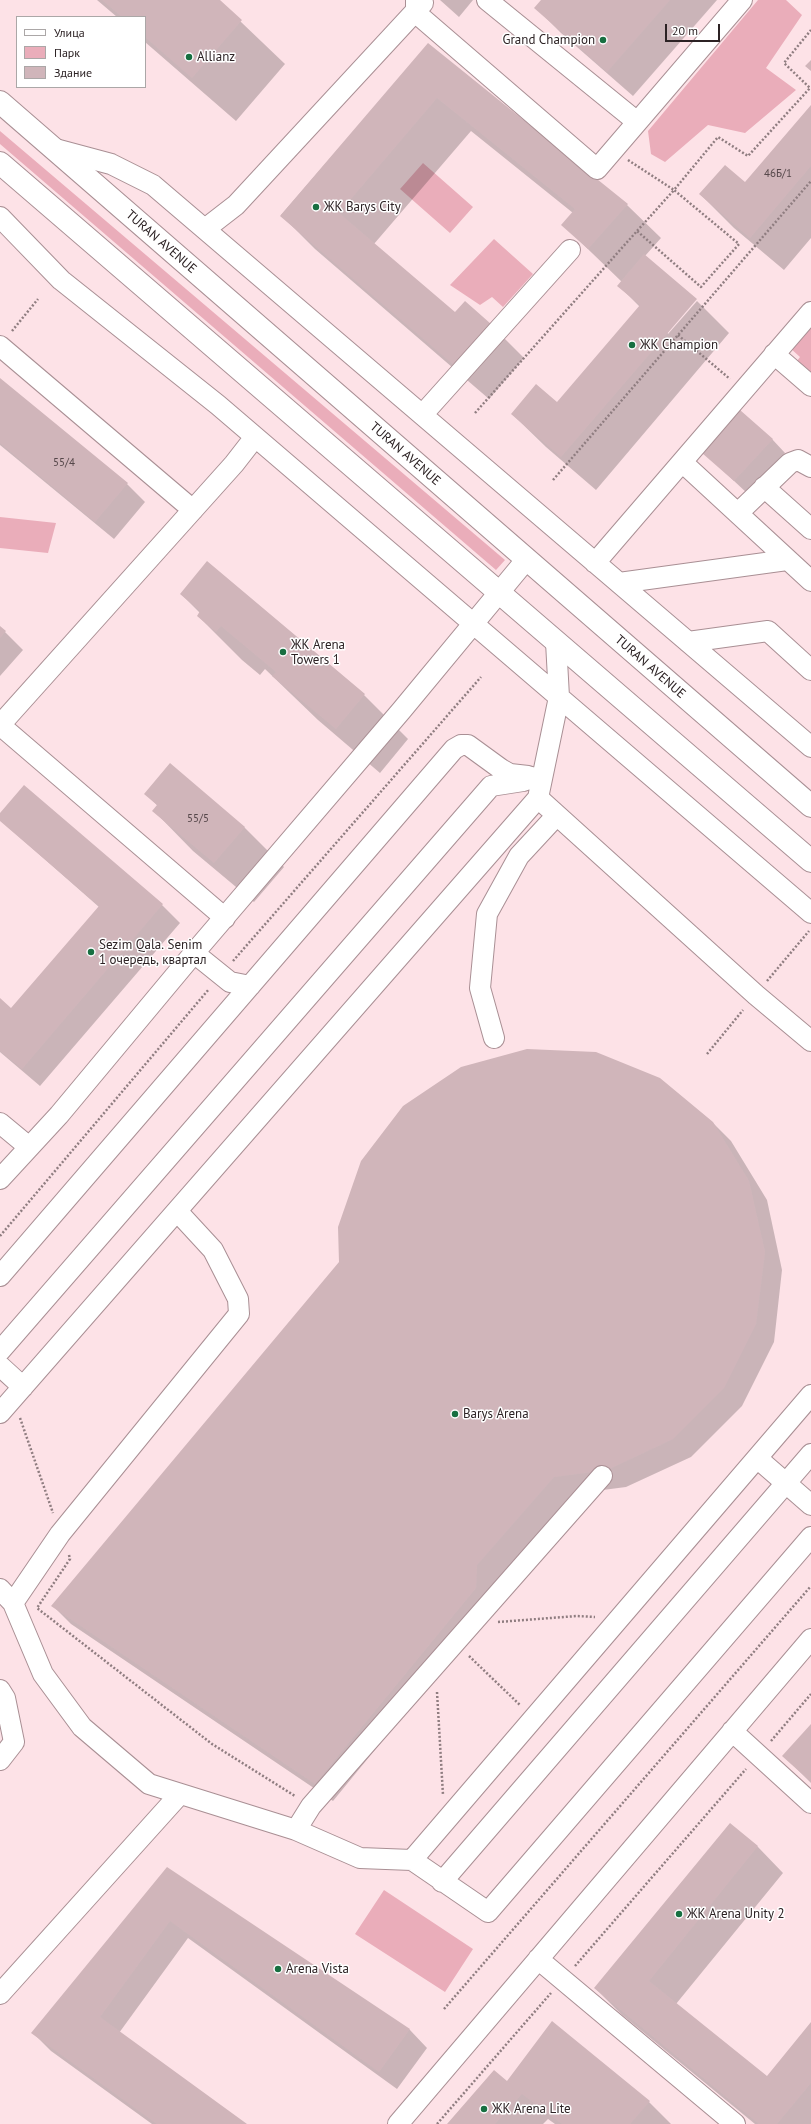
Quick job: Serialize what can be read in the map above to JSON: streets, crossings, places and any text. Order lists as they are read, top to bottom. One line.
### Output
{"streets":{"main road":["TURAN AVENUE"]},"places":["Grand Champion","Allianz","ЖК Barys City","ЖК Champion","ЖК Arena Towers 1","Sezim Qala. Senim 1 очередь, квартал","Barys Arena","ЖК Arena Unity 2","Arena Vista","ЖК Arena Lite"],"house_numbers":["46Б/1","55/4","55/5"],"legend":["Улица","Парк","Здание"],"scale_bar":"20 m"}
